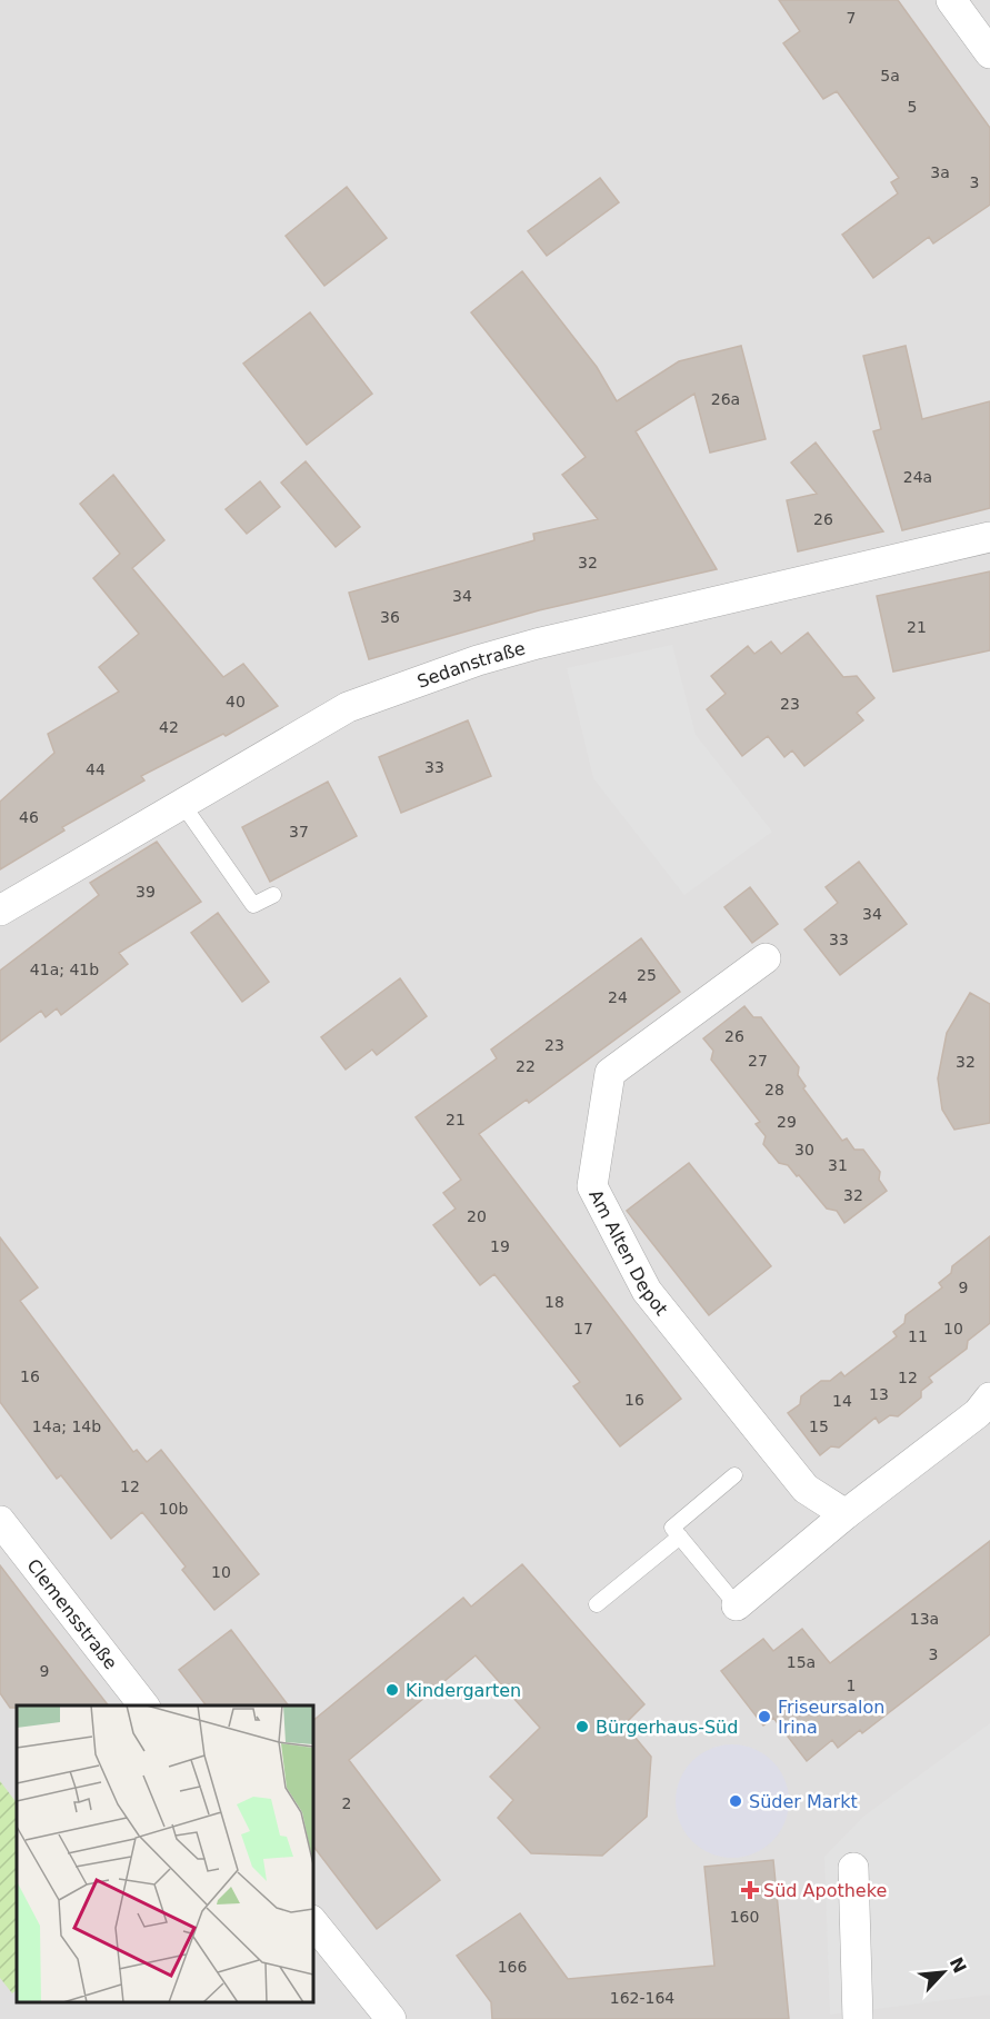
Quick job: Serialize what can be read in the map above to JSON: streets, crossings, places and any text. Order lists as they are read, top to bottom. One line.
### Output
{"streets":{"street":["Sedanstraße","Am Alten Depot","Clemensstraße"]},"places":{"other":["Kindergarten","Friseursalon Irina","Bürgerhaus-Süd","Süder Markt"],"health":["Süd Apotheke"]},"house_numbers":["7","5a","5","3a","3","26a","24a","26","32","34","36","21","40","23","42","33","44","46","37","39","34","33","41a; 41b","25","24","26","23","27","32","22","28","21","29","30","31","32","20","19","9","18","17","10","11","16","12","13","16","14","14a; 14b","15","12","10b","10","13a","3","15a","9","1","2","160","166","162-164"],"north":"top right"}
